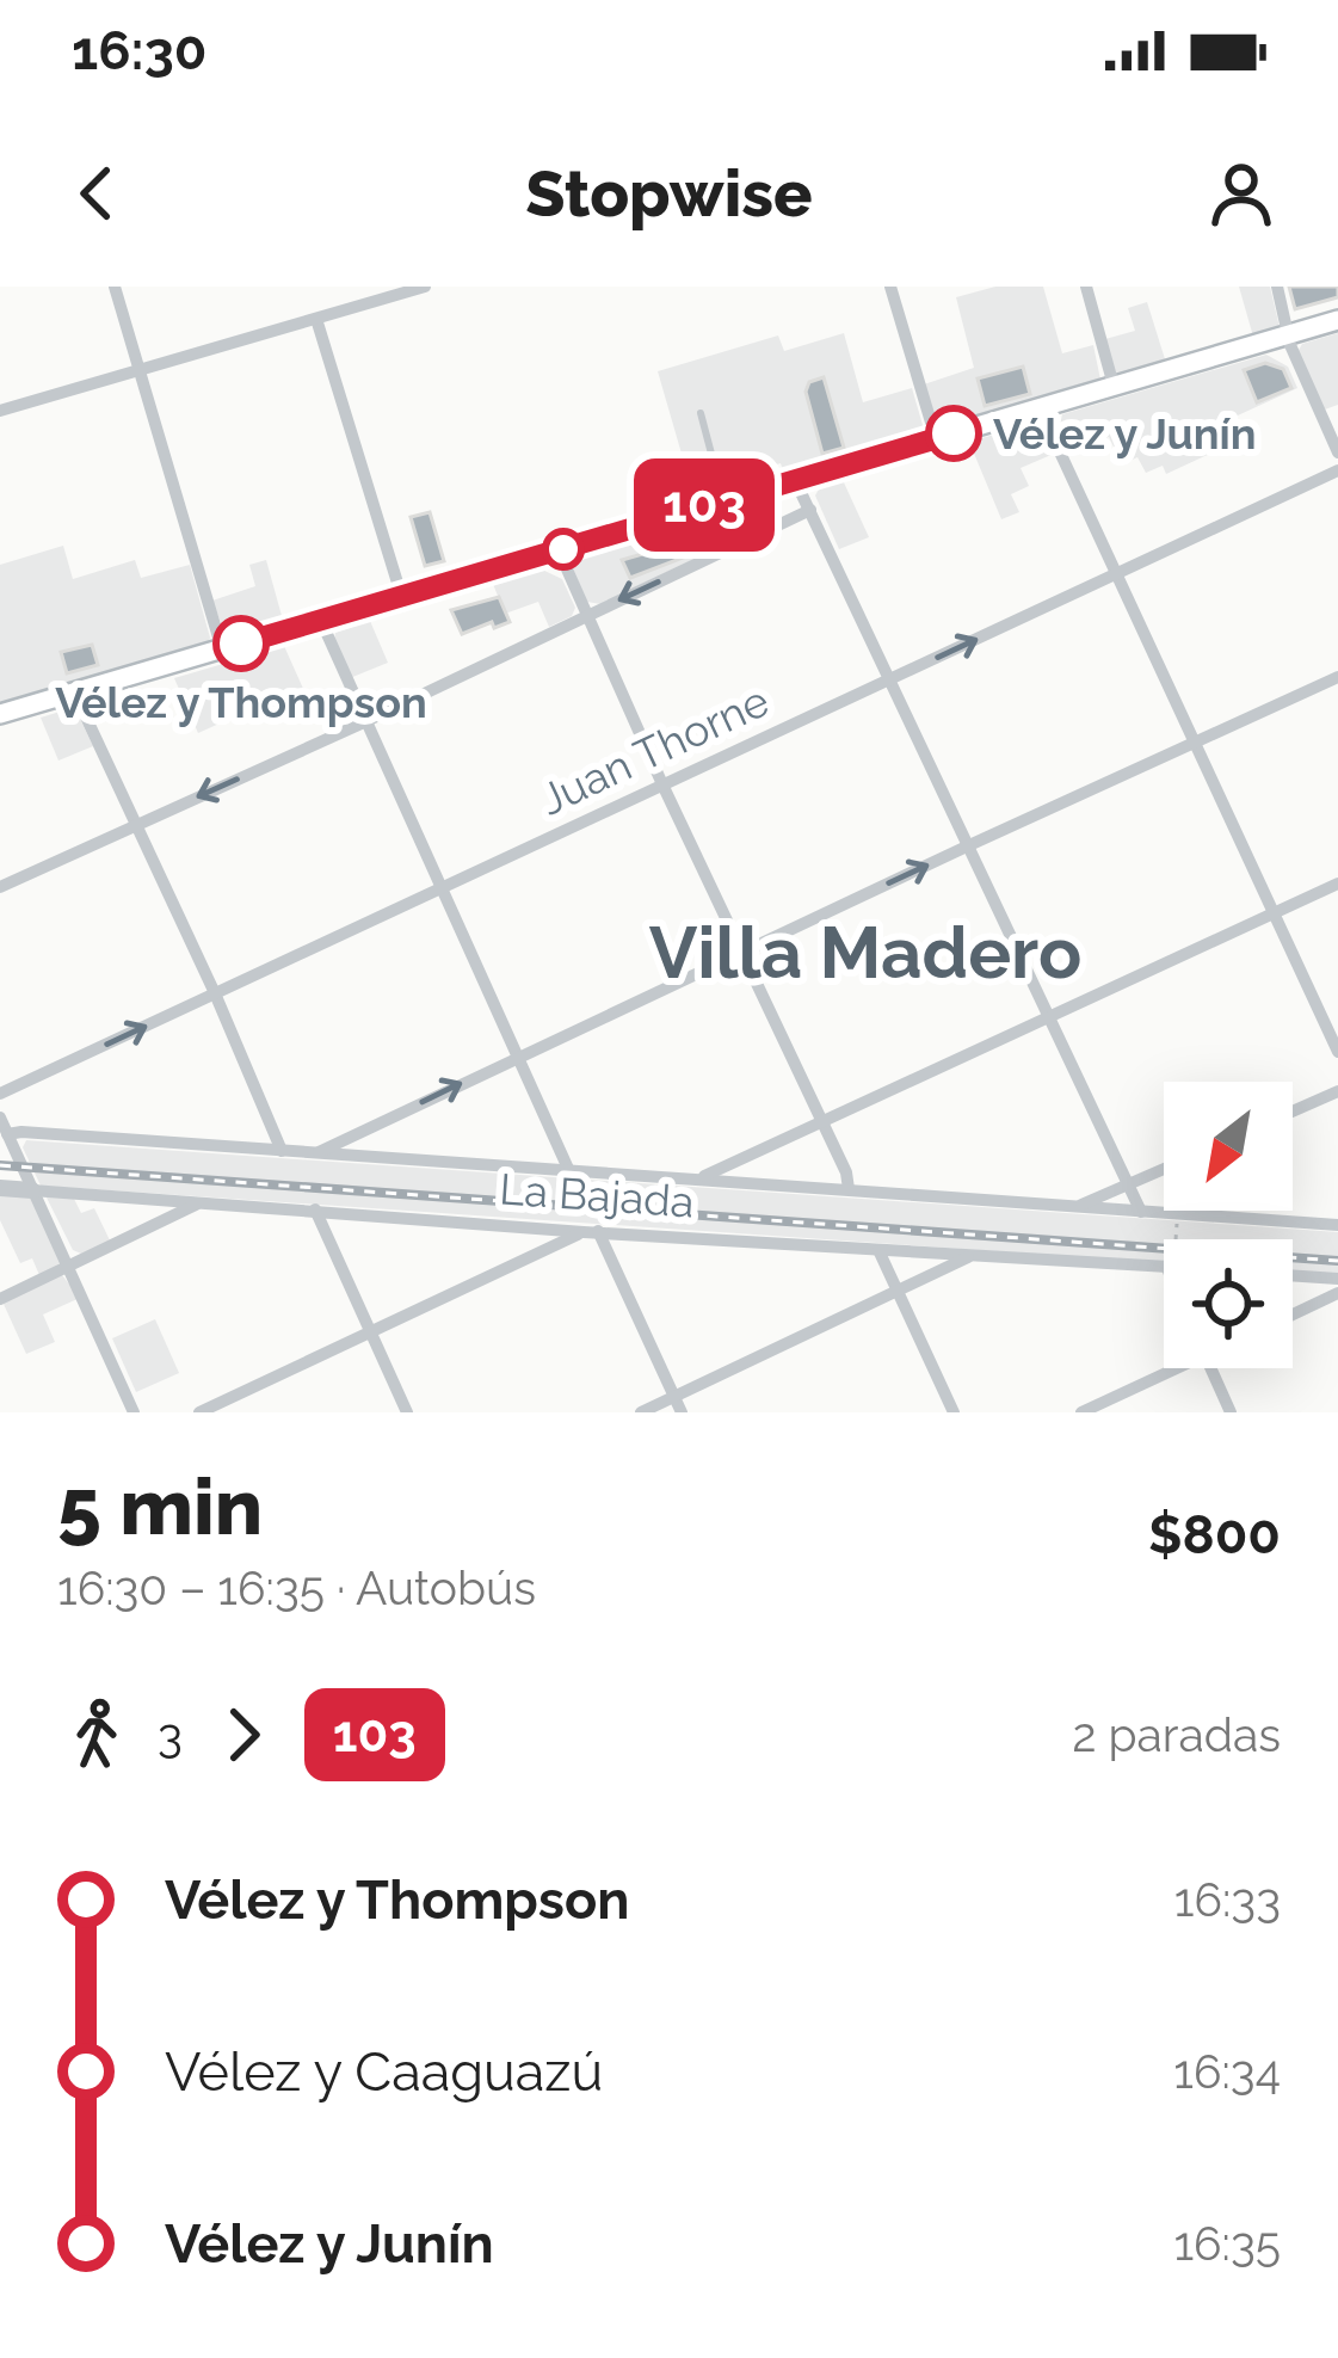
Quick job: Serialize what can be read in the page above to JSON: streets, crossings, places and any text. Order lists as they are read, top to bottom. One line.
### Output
{"streets":{"street":["Juan Thorne","La Bajada"]},"districts":["Villa Madero"],"places":["Vélez y Junín","Vélez y Thompson"],"lines":["bus line 103"],"north":"bottom left","page":{"status":"16:30","header":"Stopwise","on_map":"103","heading":["5 min","16:30 – 16:35 · Autobús","$800"],"legs":["3","103","2 paradas"],"list":[{"name":"Vélez y Thompson","value":"16:33"},{"name":"Vélez y Caaguazú","value":"16:34"},{"name":"Vélez y Junín","value":"16:35"}]}}
